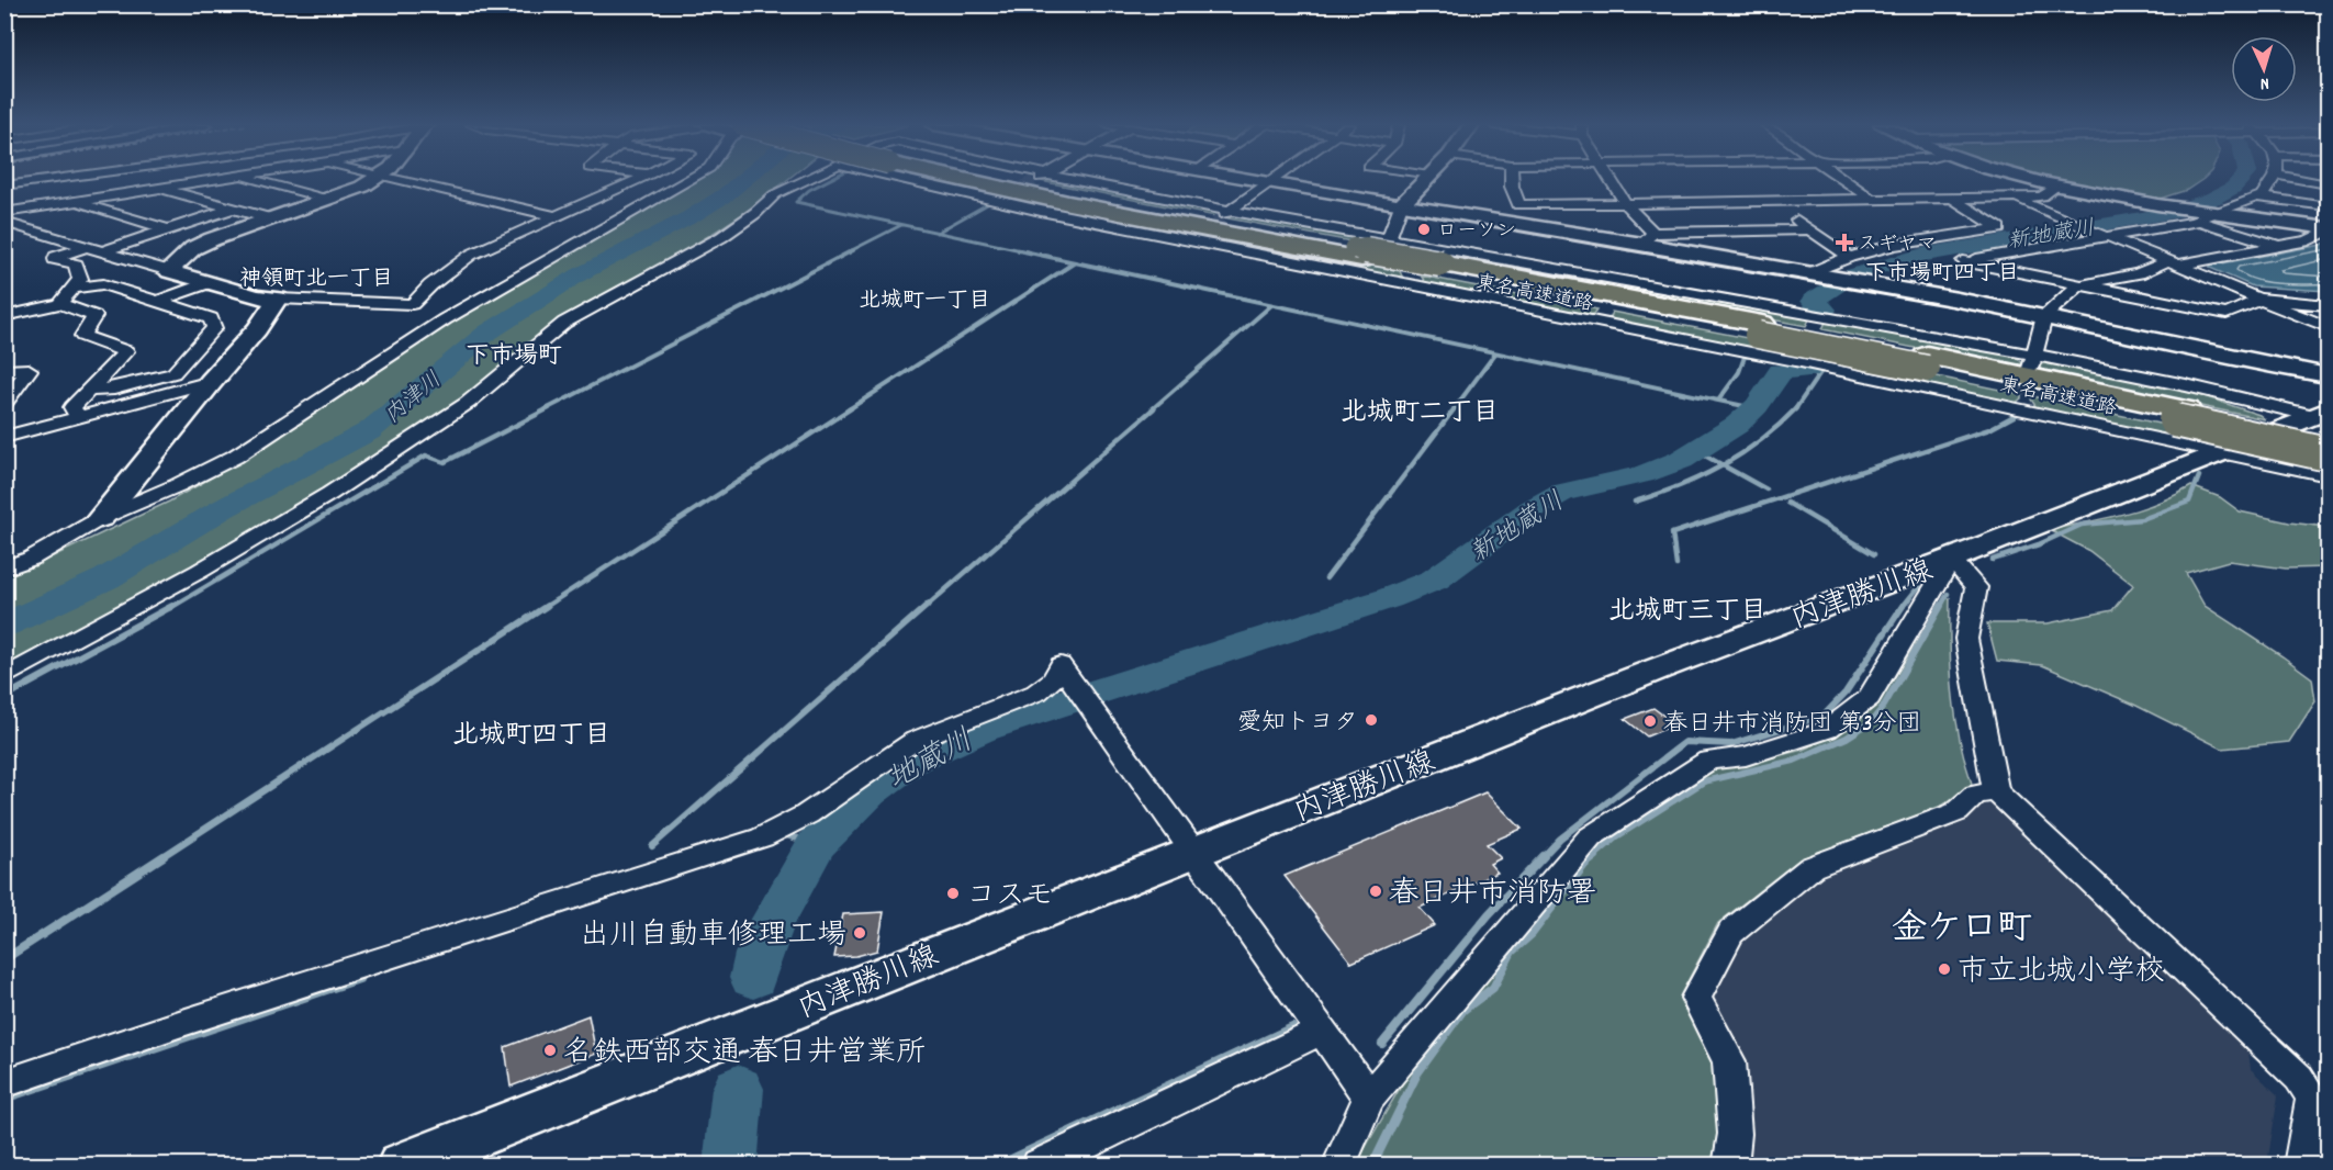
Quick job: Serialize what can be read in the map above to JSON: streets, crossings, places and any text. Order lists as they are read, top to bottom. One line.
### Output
{"streets":{"highway":["東名高速道路"],"street":["内津勝川線"]},"crossings":[["東名高速道路","内津勝川線"]],"districts":["下市場町四丁目","神領町北一丁目","北城町一丁目","下市場町","北城町二丁目","北城町三丁目","北城町四丁目","金ケ口町"],"water":["新地蔵川","内津川","地蔵川"],"places":{"other":["ローソン","愛知トヨタ","春日井市消防団 第3分団","春日井市消防署","コスモ","出川自動車修理工場","市立北城小学校","名鉄西部交通 春日井営業所"],"health":["スギヤマ"]},"north":"bottom"}
